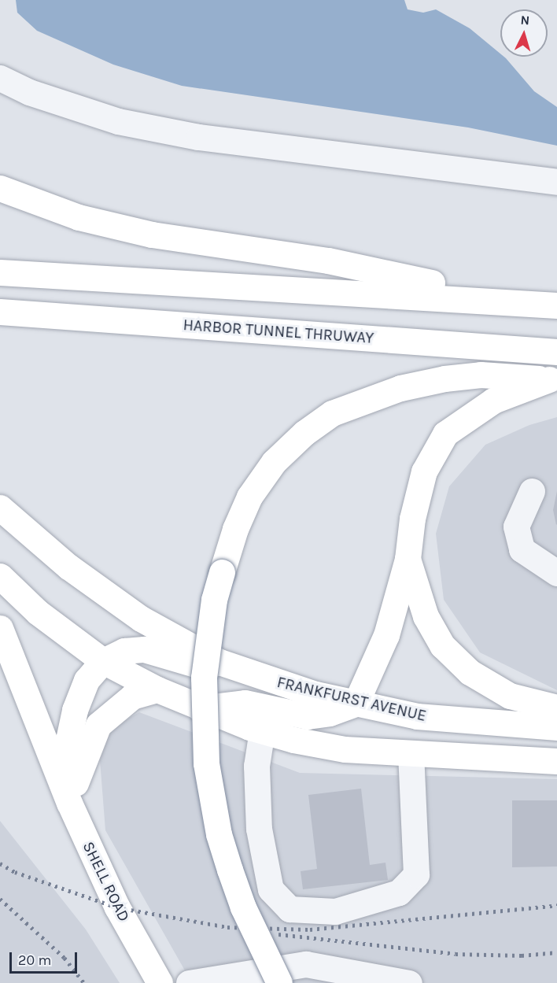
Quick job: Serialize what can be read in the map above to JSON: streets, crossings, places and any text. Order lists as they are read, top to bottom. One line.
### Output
{"streets":{"main road":["HARBOR TUNNEL THRUWAY","FRANKFURST AVENUE","SHELL ROAD"]},"scale_bar":"20 m","north":"top"}
